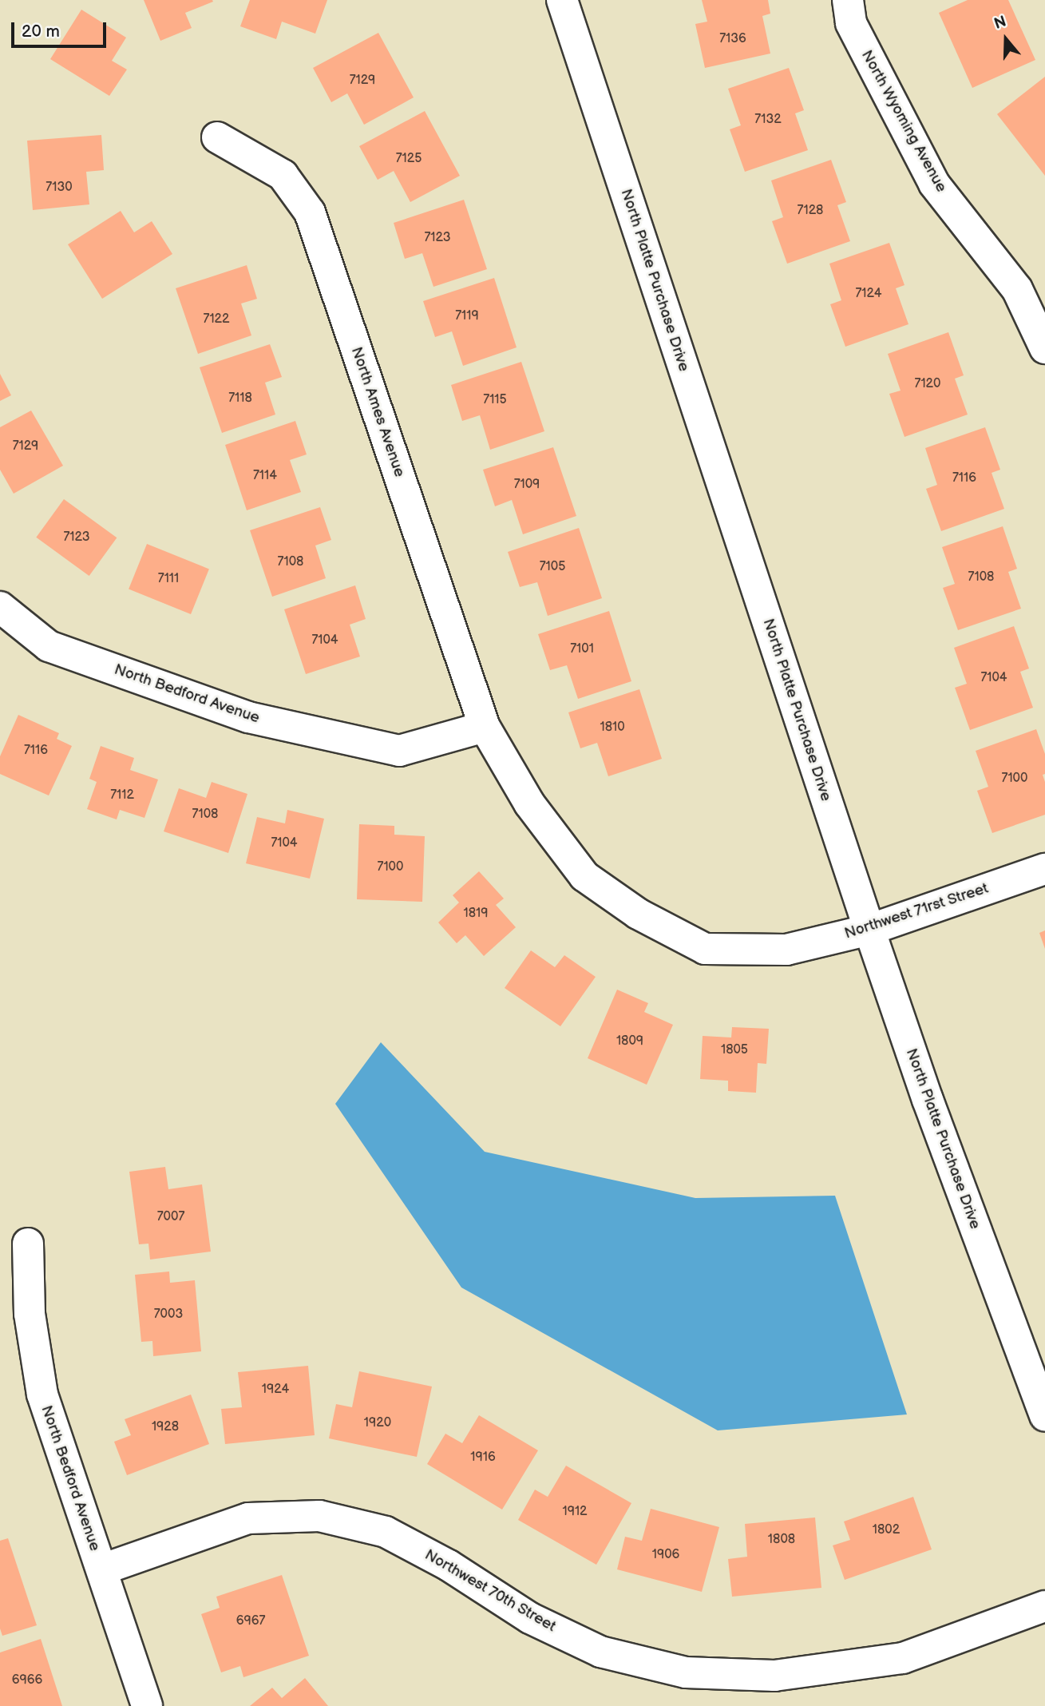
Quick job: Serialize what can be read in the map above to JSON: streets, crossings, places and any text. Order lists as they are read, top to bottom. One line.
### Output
{"streets":{"street":["North Wyoming Avenue","North Platte Purchase Drive","North Ames Avenue","North Bedford Avenue","Northwest 71rst Street","Northwest 70th Street"]},"crossings":[["North Platte Purchase Drive","Northwest 71rst Street"],["North Ames Avenue","North Bedford Avenue"],["North Ames Avenue","Northwest 71rst Street"],["North Bedford Avenue","Northwest 71rst Street"],["North Bedford Avenue","Northwest 70th Street"]],"house_numbers":["7136","7129","7132","7125","7130","7128","7123","7124","7119","7122","7120","7118","7115","7129","7114","7116","7109","7123","7108","7105","7108","7111","7104","7101","7104","1810","7116","7100","7112","7108","7104","7100","1819","1809","1805","7007","7003","1924","1920","1928","1916","1912","1802","1808","1906","6967","6966"],"scale_bar":"20 m","north":"top"}
